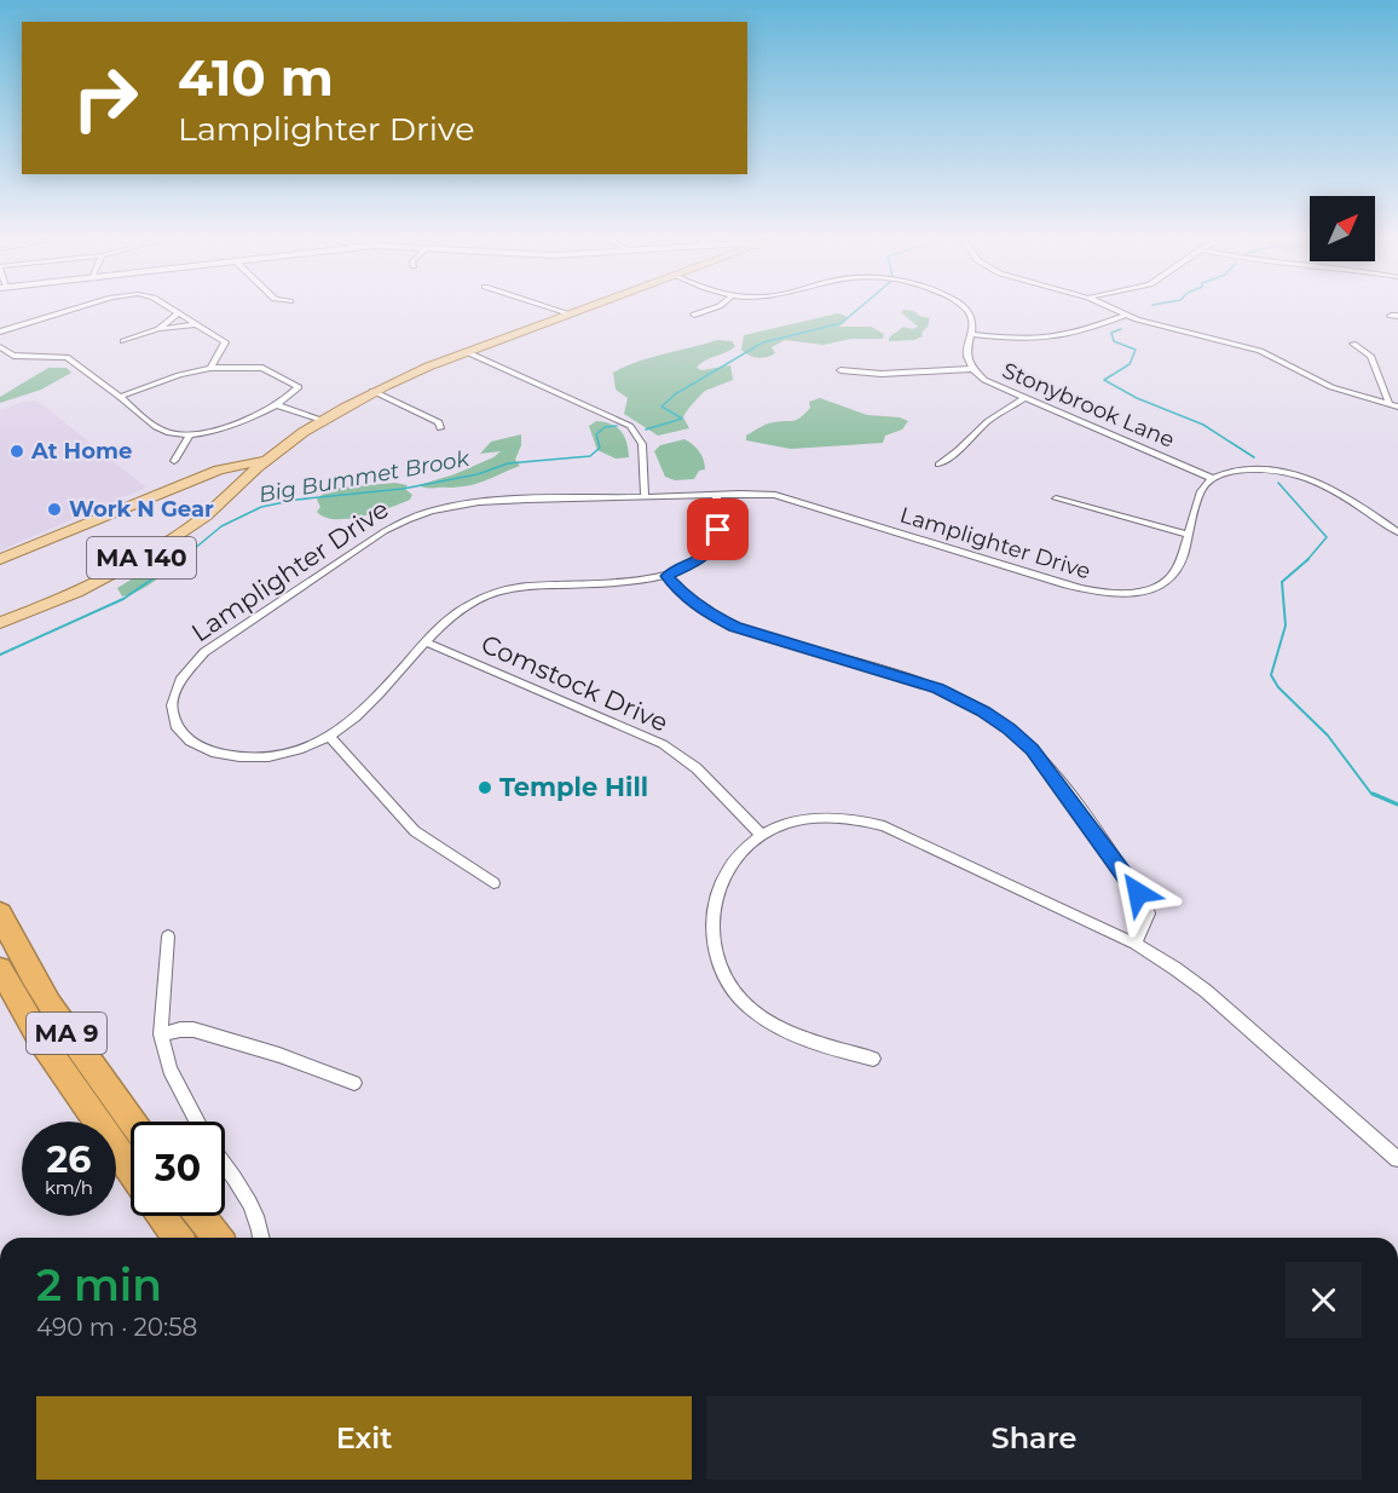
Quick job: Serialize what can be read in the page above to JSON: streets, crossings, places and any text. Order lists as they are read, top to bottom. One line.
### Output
{"streets":{"highway":["MA 9"],"main road":["MA 140"],"street":["Stonybrook Lane","Lamplighter Drive","Comstock Drive"]},"crossings":[["Stonybrook Lane","Lamplighter Drive"],["Lamplighter Drive","Comstock Drive"]],"water":["Big Bummet Brook"],"places":["At Home","Work N Gear","Temple Hill"],"north":"top right","page":{"turn":["410 m","Lamplighter Drive"],"speed":"26 km/h","limit":"30","heading":["2 min","490 m · 20:58"],"buttons":["Exit","Share"]}}
